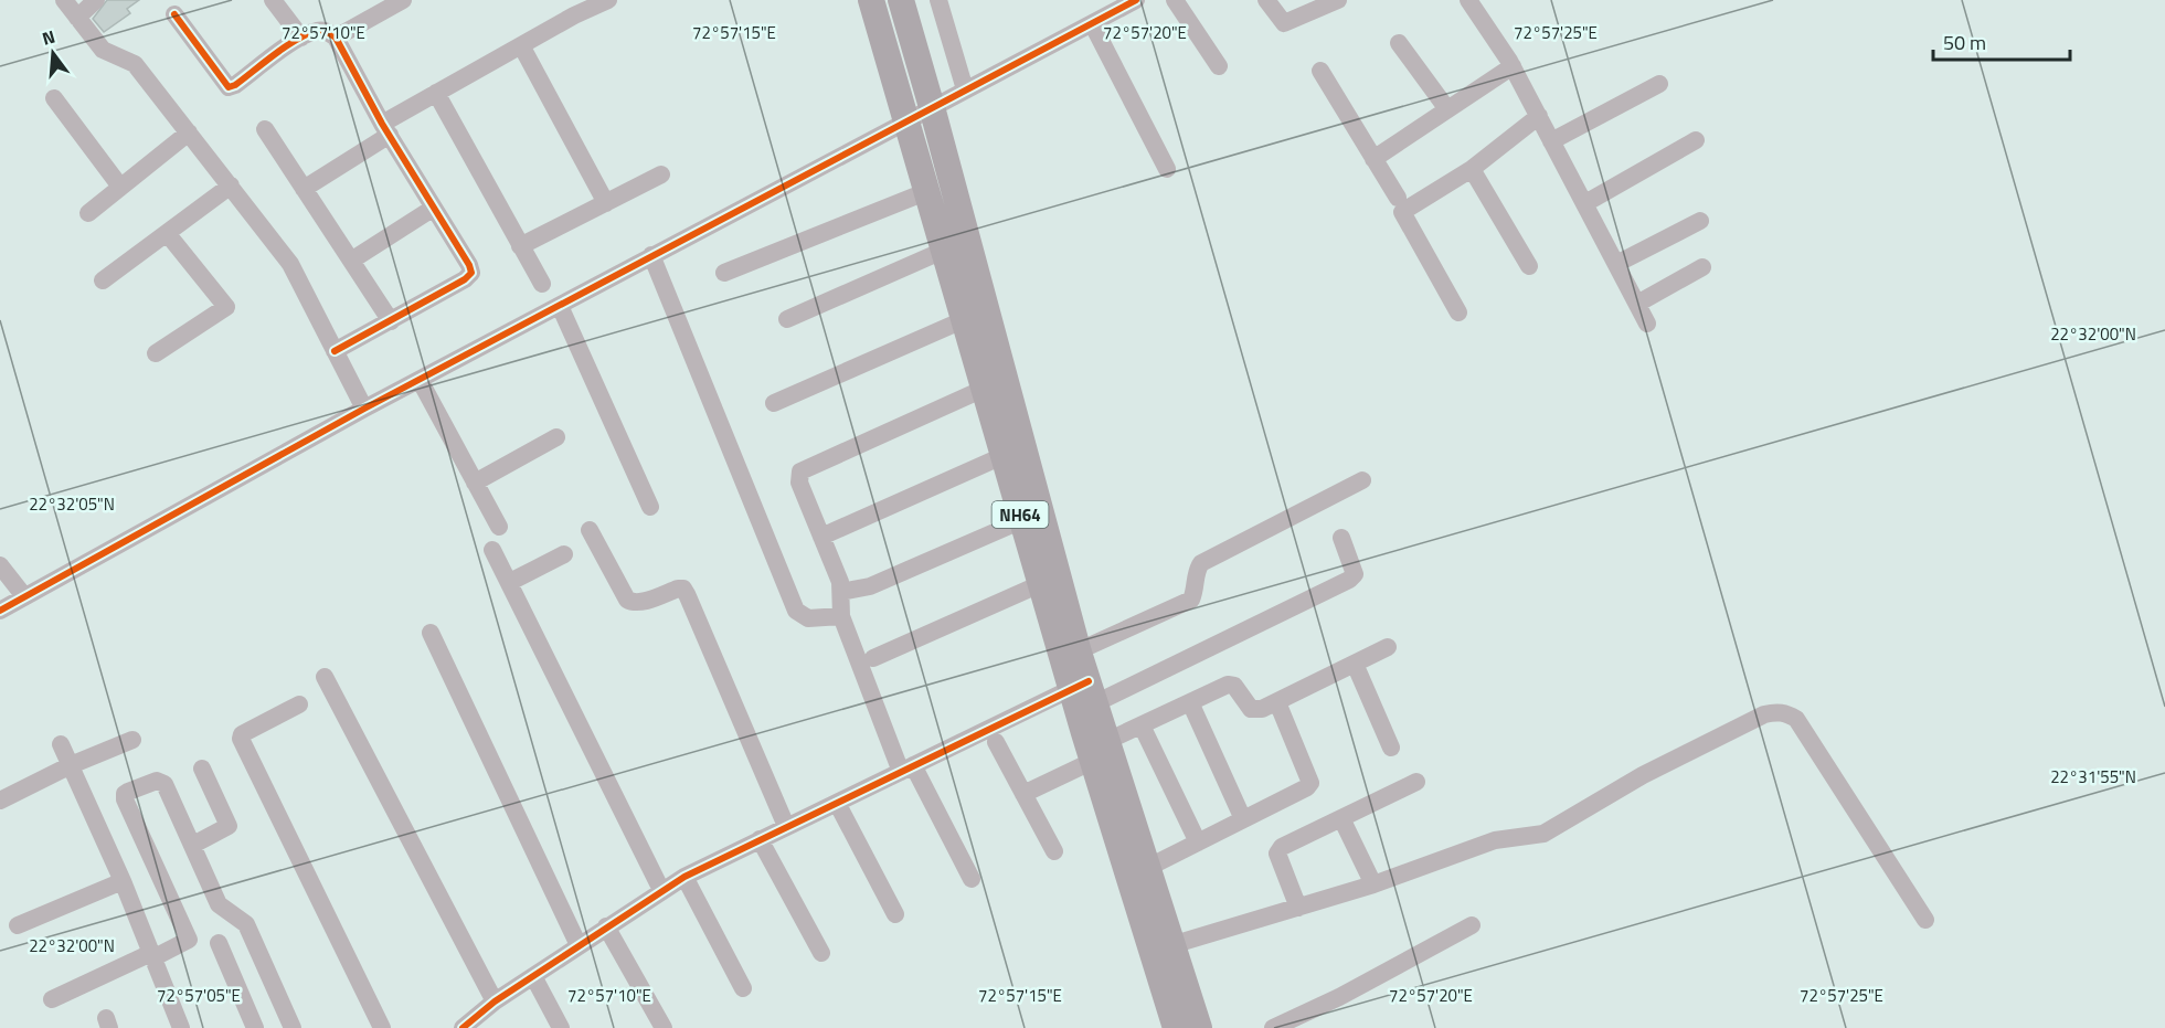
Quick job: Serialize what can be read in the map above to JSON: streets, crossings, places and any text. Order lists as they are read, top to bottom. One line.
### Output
{"streets":{"highway":["NH64"]},"scale_bar":"50 m","north":"top","coordinates":["72°57'10\"E","72°57'15\"E","72°57'20\"E","72°57'25\"E","22°32'00\"N","22°32'05\"N","22°31'55\"N","72°57'05\"E"]}
